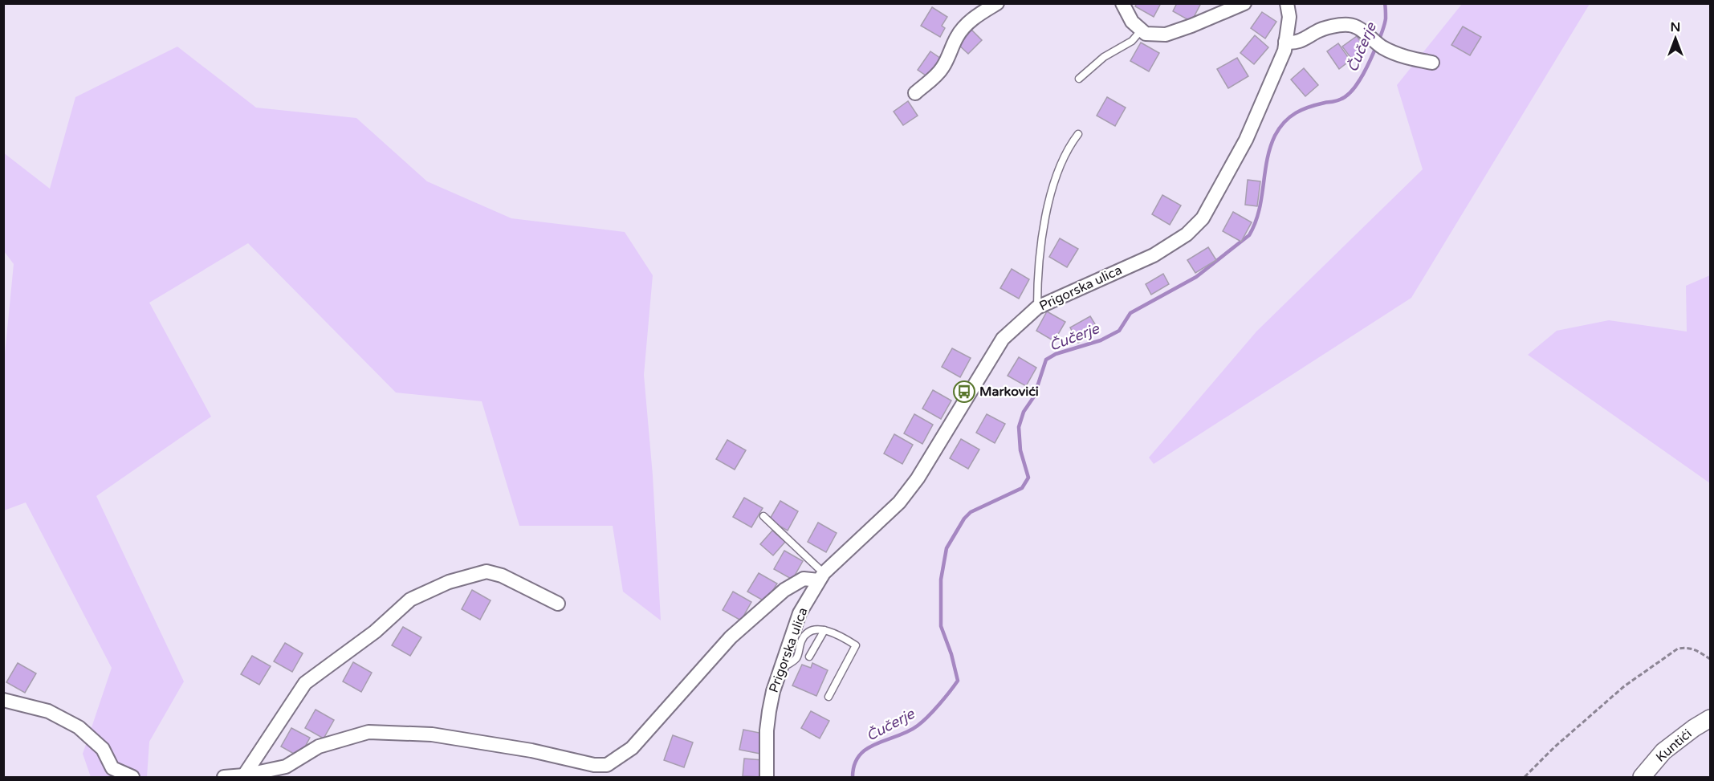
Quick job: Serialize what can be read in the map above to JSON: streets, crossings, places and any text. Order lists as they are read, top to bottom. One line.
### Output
{"streets":{"street":["Prigorska ulica","Kuntići"]},"water":["Čučerje"],"places":{"bus stop":["Markovići"]},"north":"top"}
